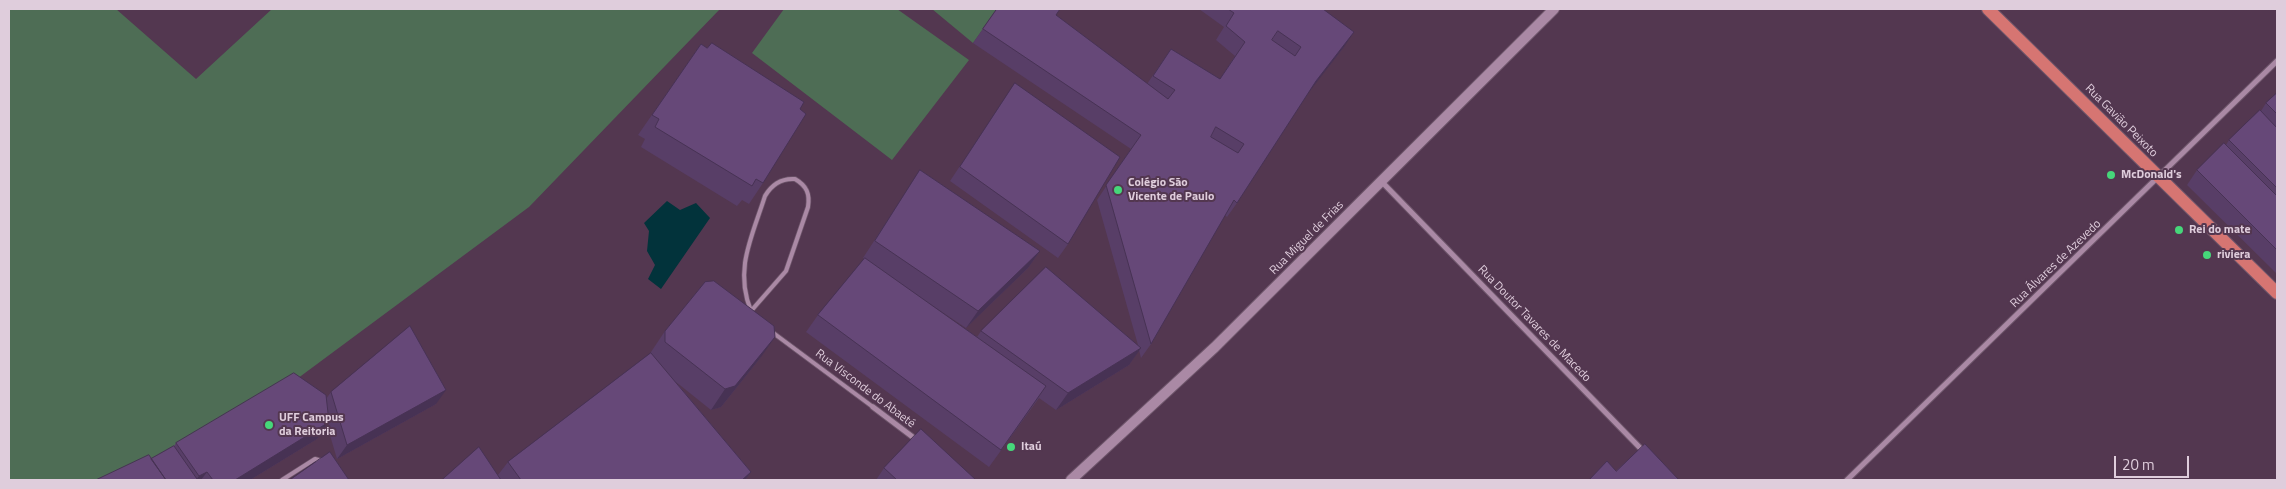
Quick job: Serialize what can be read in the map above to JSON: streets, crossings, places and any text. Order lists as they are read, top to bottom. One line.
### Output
{"streets":{"main road":["Rua Gavião Peixoto","Rua Miguel de Frias"],"street":["Rua Álvares de Azevedo","Rua Doutor Tavares de Macedo","Rua Visconde do Abaeté"]},"crossings":[["Rua Gavião Peixoto","Rua Álvares de Azevedo"],["Rua Miguel de Frias","Rua Doutor Tavares de Macedo"]],"places":["McDonald's","Colégio São Vicente de Paulo","Rei do mate","riviera","UFF Campus da Reitoria","Itaú"],"scale_bar":"20 m"}
